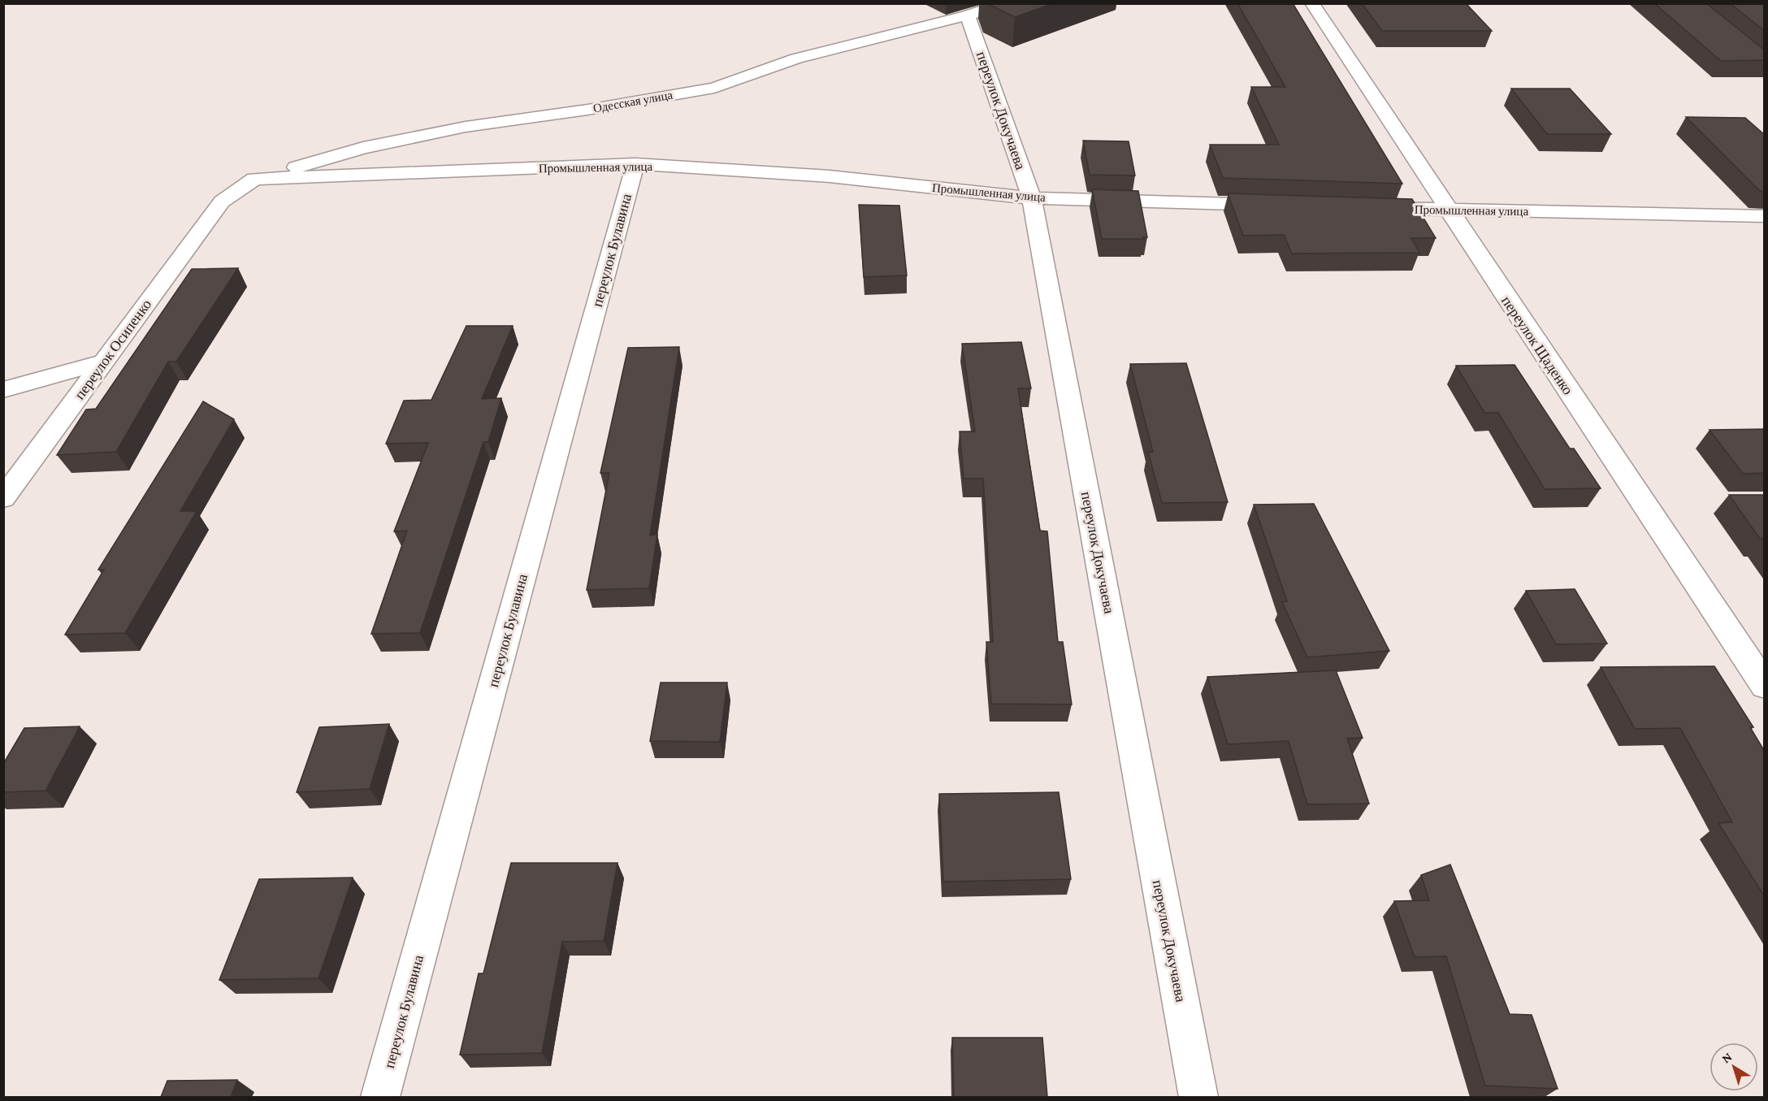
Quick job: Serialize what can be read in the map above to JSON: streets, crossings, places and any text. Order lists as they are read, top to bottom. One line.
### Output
{"streets":{"street":["Одесская улица","переулок Докучаева","Промышленная улица","переулок Булавина","переулок Щаденко","переулок Осипенко"]},"crossings":[["Одесская улица","переулок Докучаева"],["Одесская улица","Промышленная улица"],["Одесская улица","переулок Осипенко"],["переулок Докучаева","Промышленная улица"],["Промышленная улица","переулок Булавина"],["Промышленная улица","переулок Щаденко"],["Промышленная улица","переулок Осипенко"]],"north":"top left"}
